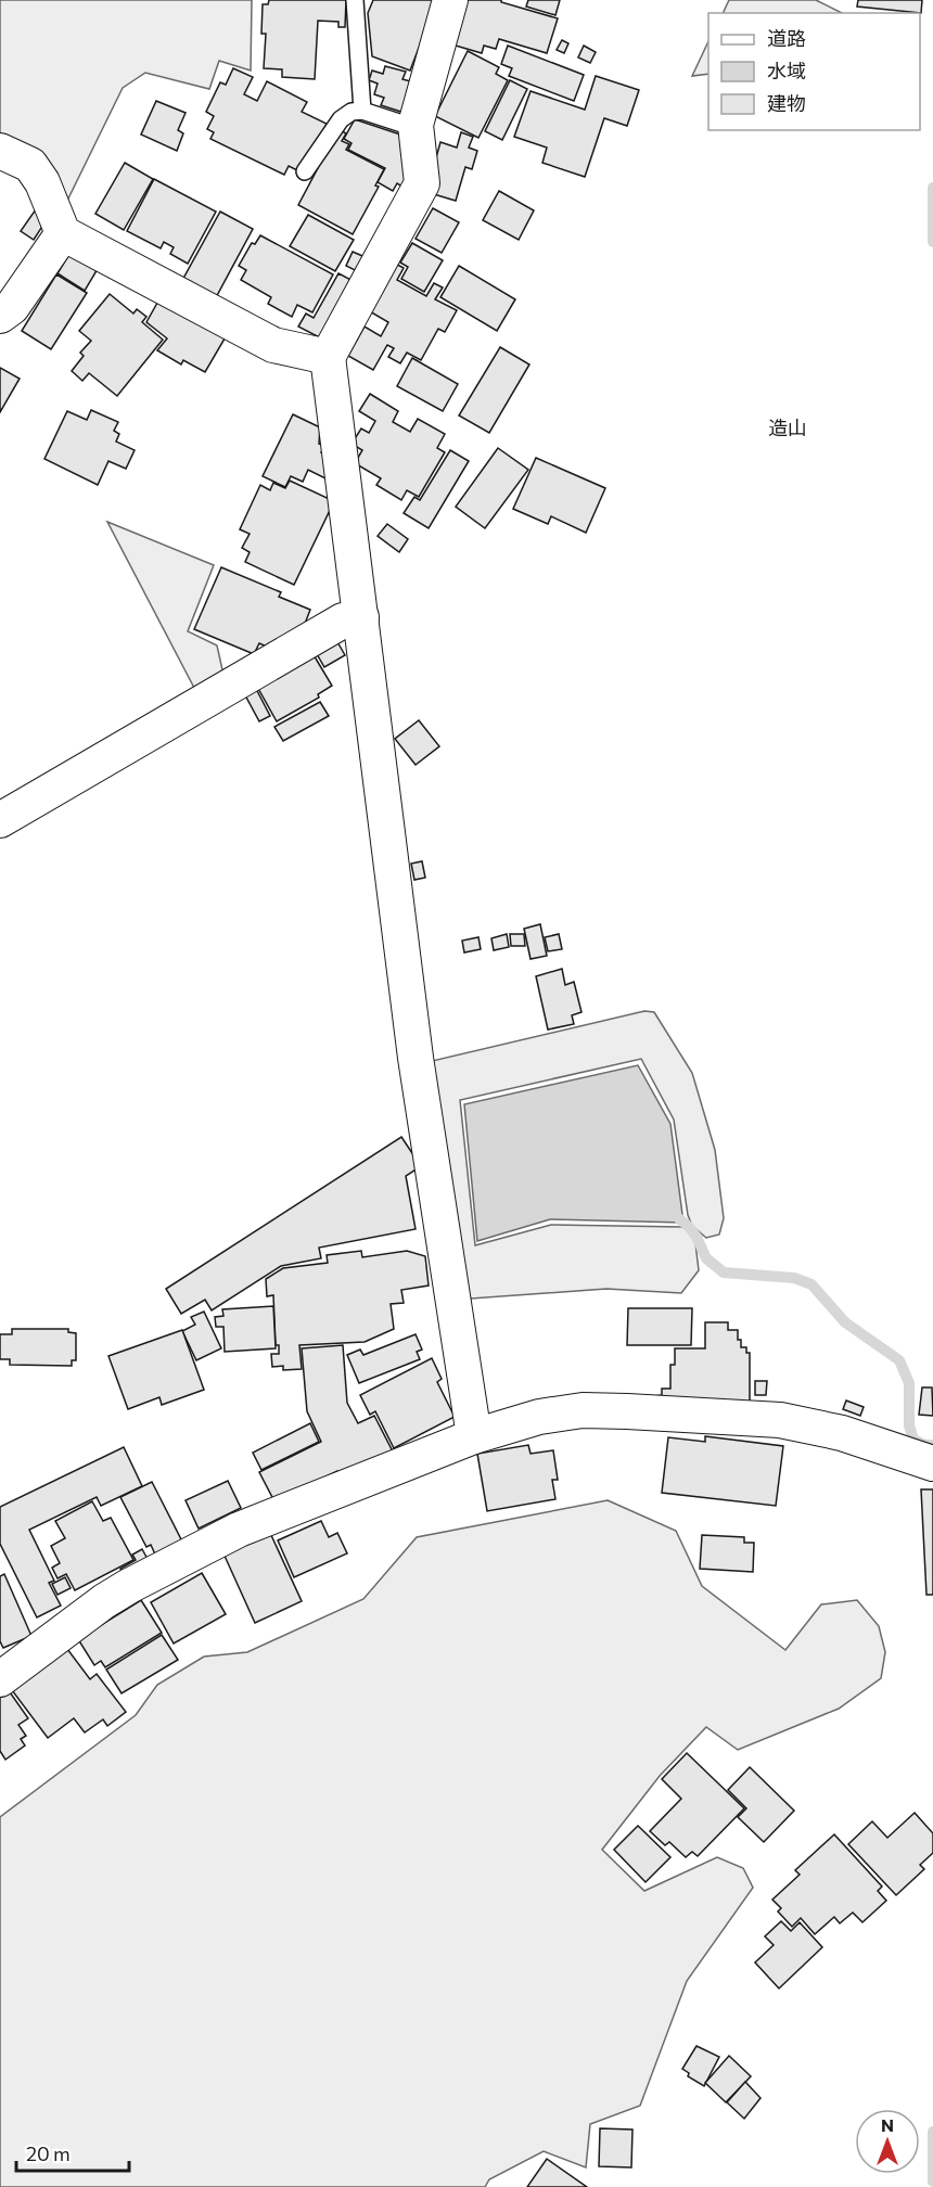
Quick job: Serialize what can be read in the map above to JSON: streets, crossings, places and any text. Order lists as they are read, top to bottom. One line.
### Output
{"districts":["造山"],"legend":["道路","水域","建物"],"scale_bar":"20 m","north":"top"}
